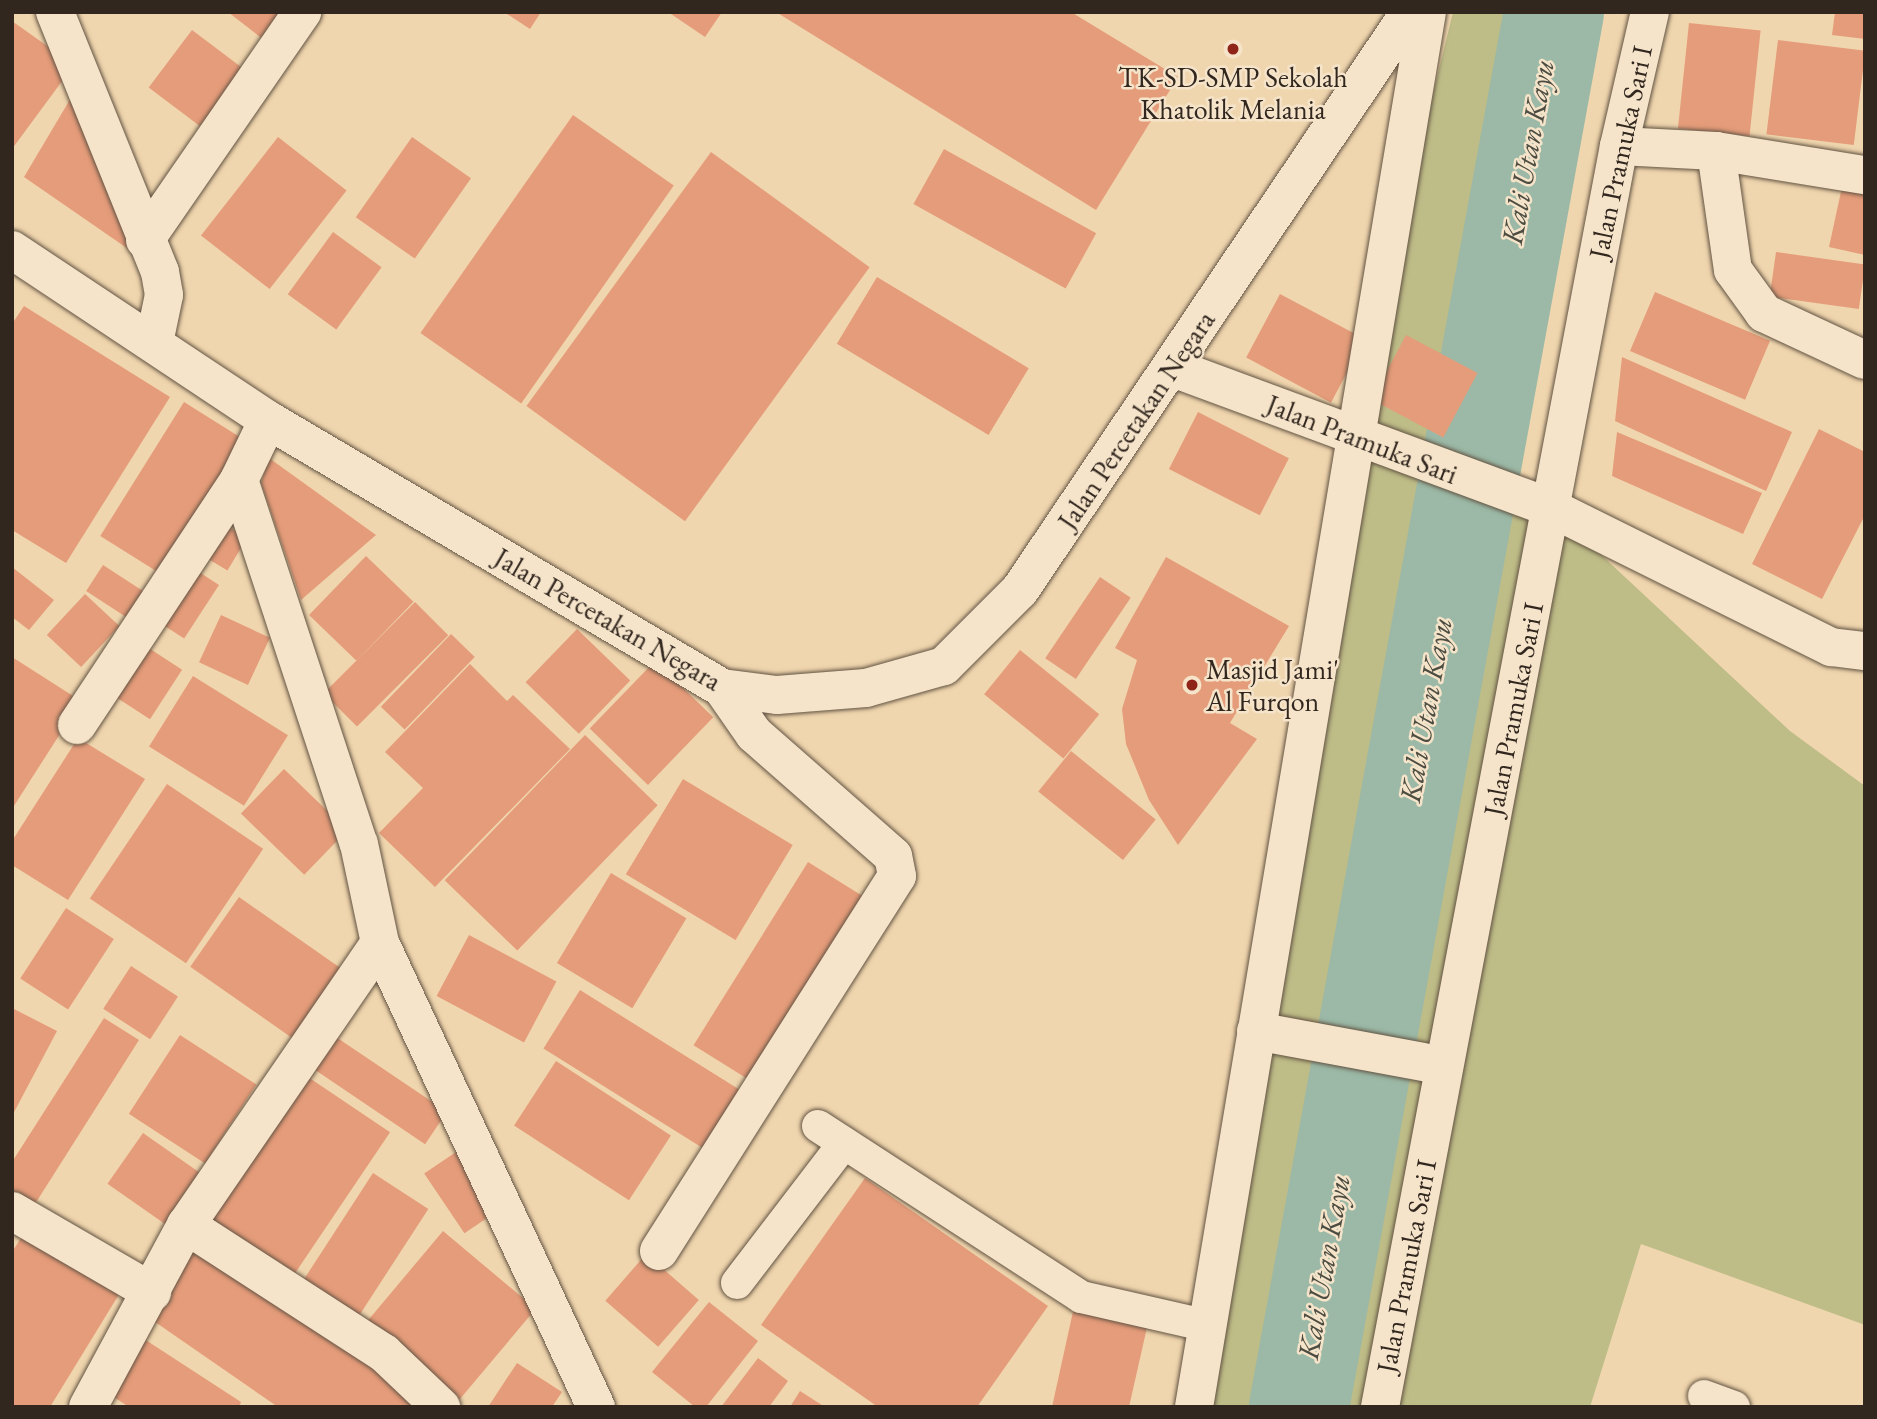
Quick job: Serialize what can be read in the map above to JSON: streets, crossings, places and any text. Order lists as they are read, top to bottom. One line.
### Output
{"streets":{"street":["Jalan Pramuka Sari I","Jalan Percetakan Negara","Jalan Pramuka Sari"]},"crossings":[["Jalan Pramuka Sari I","Jalan Pramuka Sari"],["Jalan Percetakan Negara","Jalan Pramuka Sari"]],"water":["Kali Utan Kayu"],"places":["TK-SD-SMP Sekolah Khatolik Melania","Masjid Jami' Al Furqon"]}
